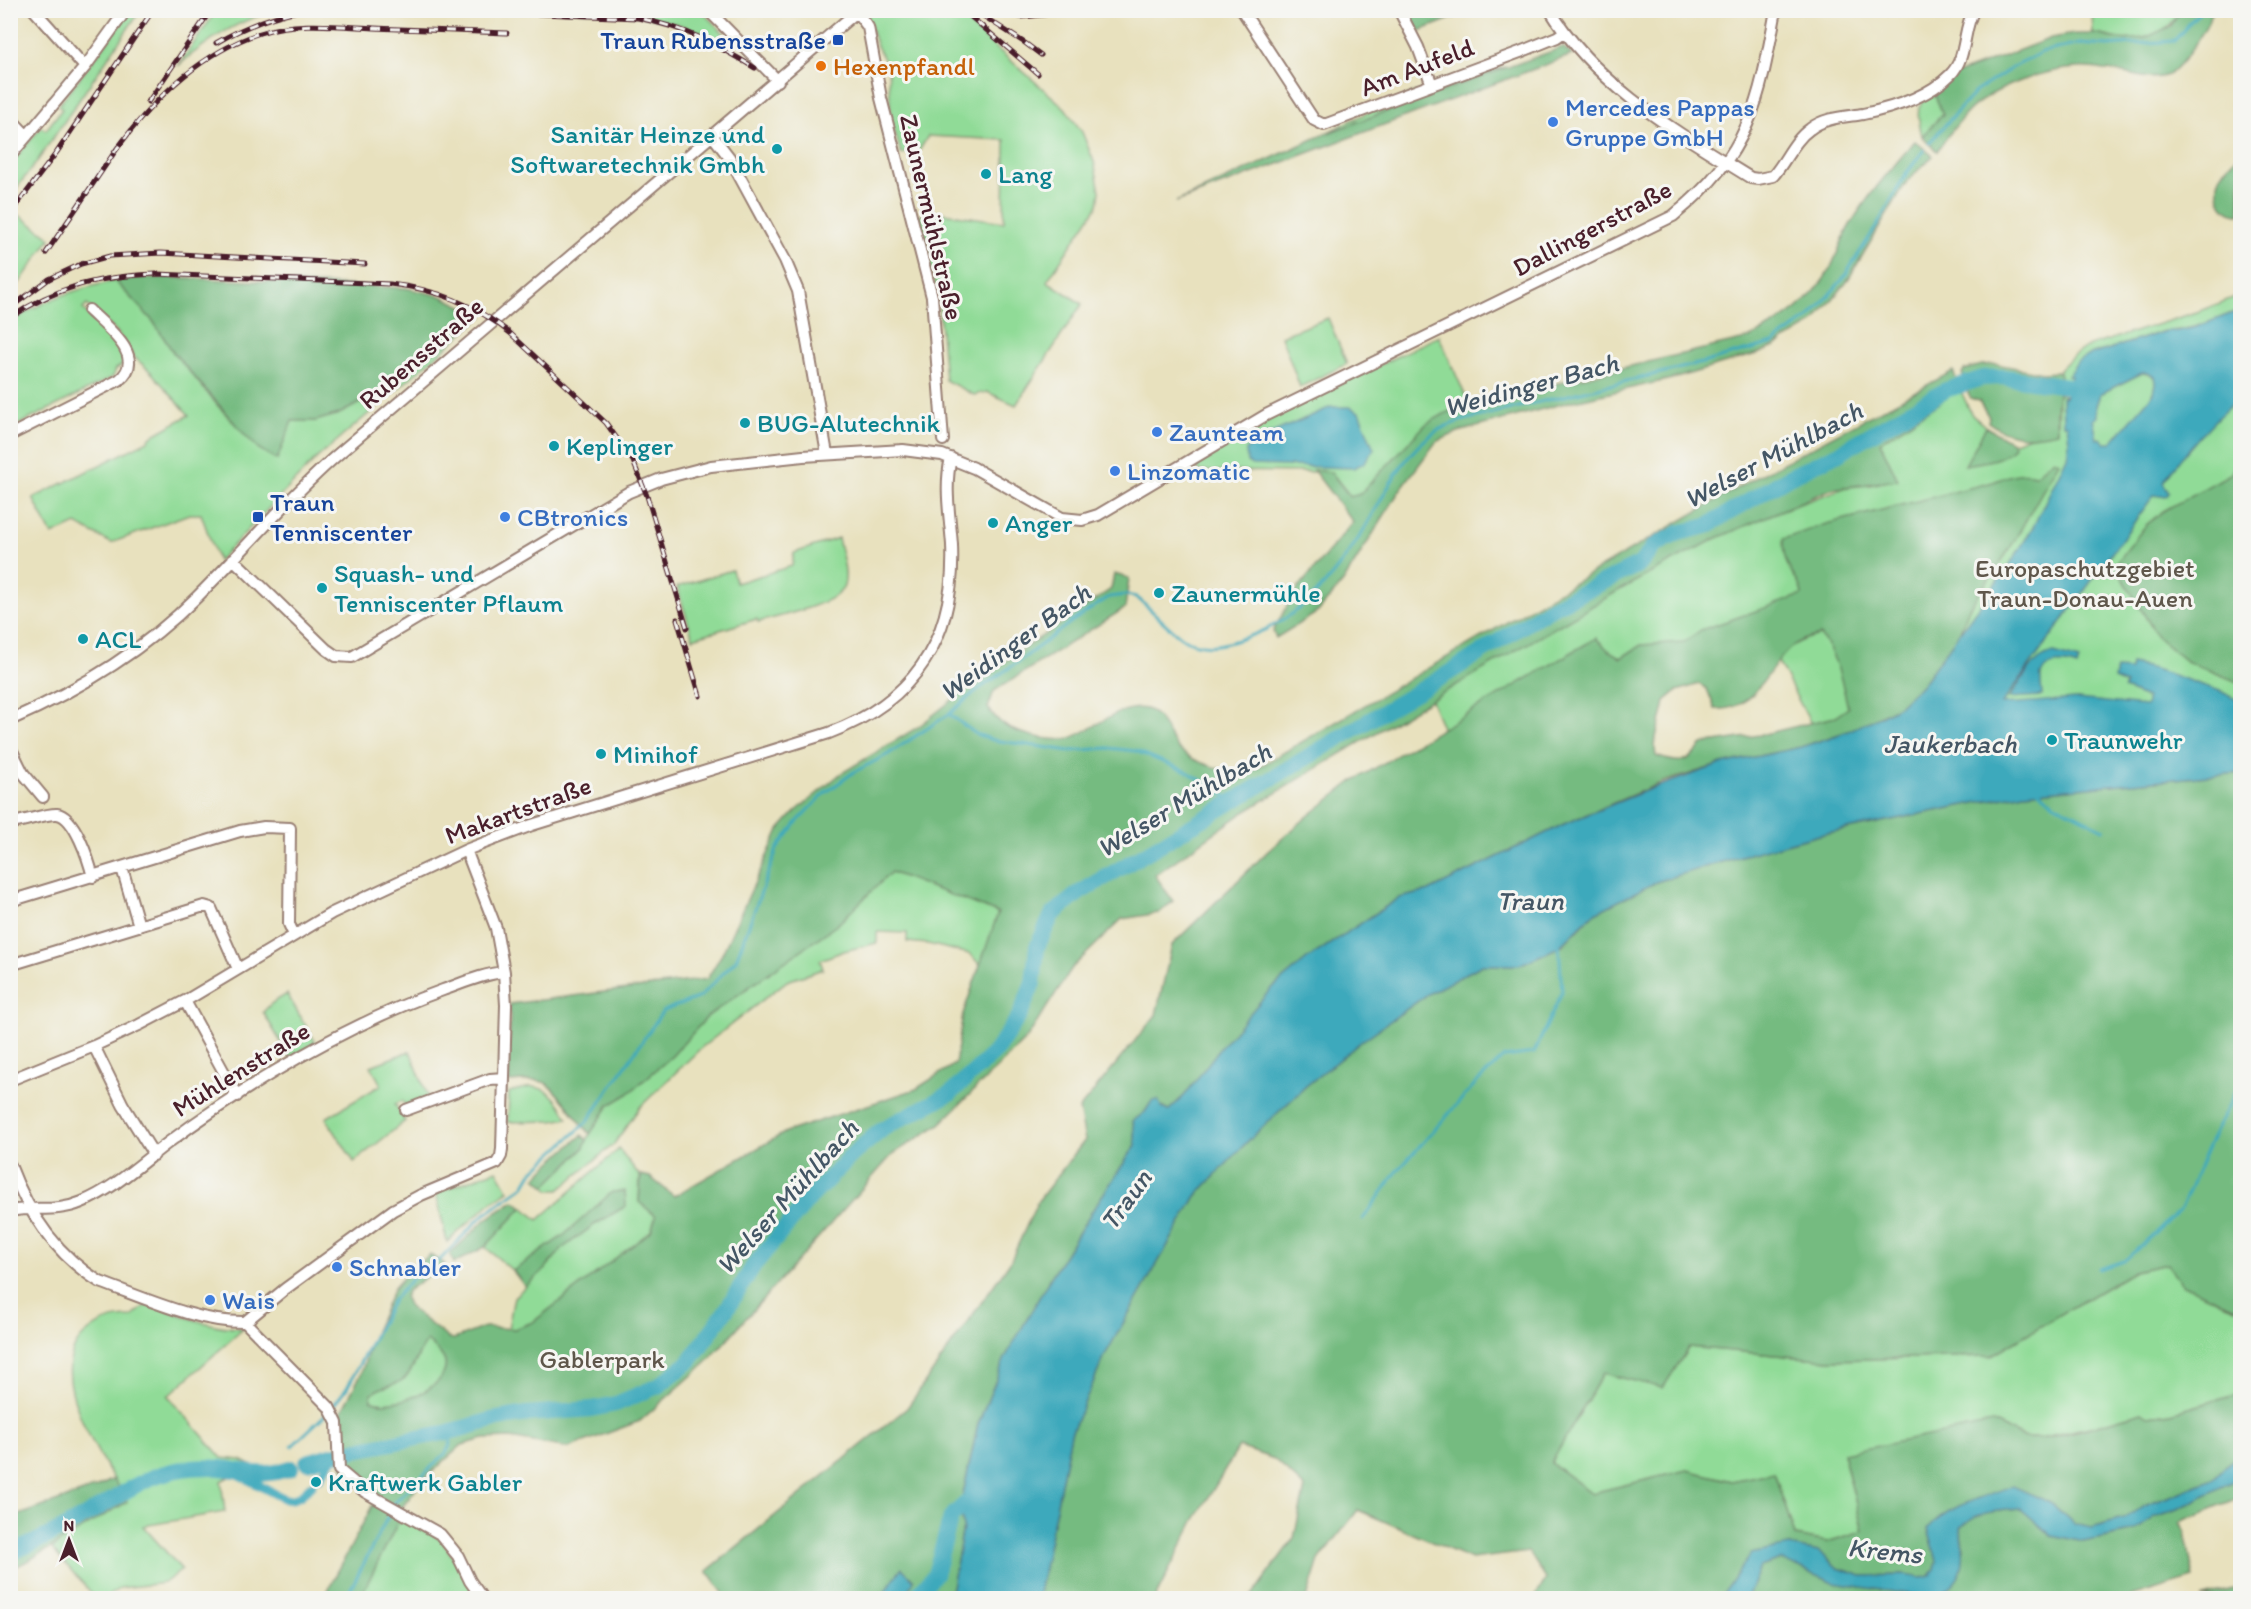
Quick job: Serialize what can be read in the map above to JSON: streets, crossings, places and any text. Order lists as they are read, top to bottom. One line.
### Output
{"streets":{"street":["Am Aufeld","Zaunermühlstraße","Dallingerstraße","Rubensstraße","Makartstraße","Mühlenstraße"]},"crossings":[["Zaunermühlstraße","Rubensstraße"],["Dallingerstraße","Makartstraße"]],"water":["Weidinger Bach","Welser Mühlbach","Jaukerbach","Traun","Krems"],"parks":["Europaschutzgebiet Traun-Donau-Auen","Gablerpark"],"places":{"transit":["Traun Rubensstraße","Traun Tenniscenter"],"other":["Hexenpfandl","Mercedes Pappas Gruppe GmbH","Sanitär Heinze und Softwaretechnik Gmbh","Lang","BUG-Alutechnik","Zaunteam","Keplinger","Linzomatic","CBtronics","Anger","Squash- und Tenniscenter Pflaum","Zaunermühle","ACL","Traunwehr","Minihof","Schnabler","Wais","Kraftwerk Gabler"]},"north":"top"}
